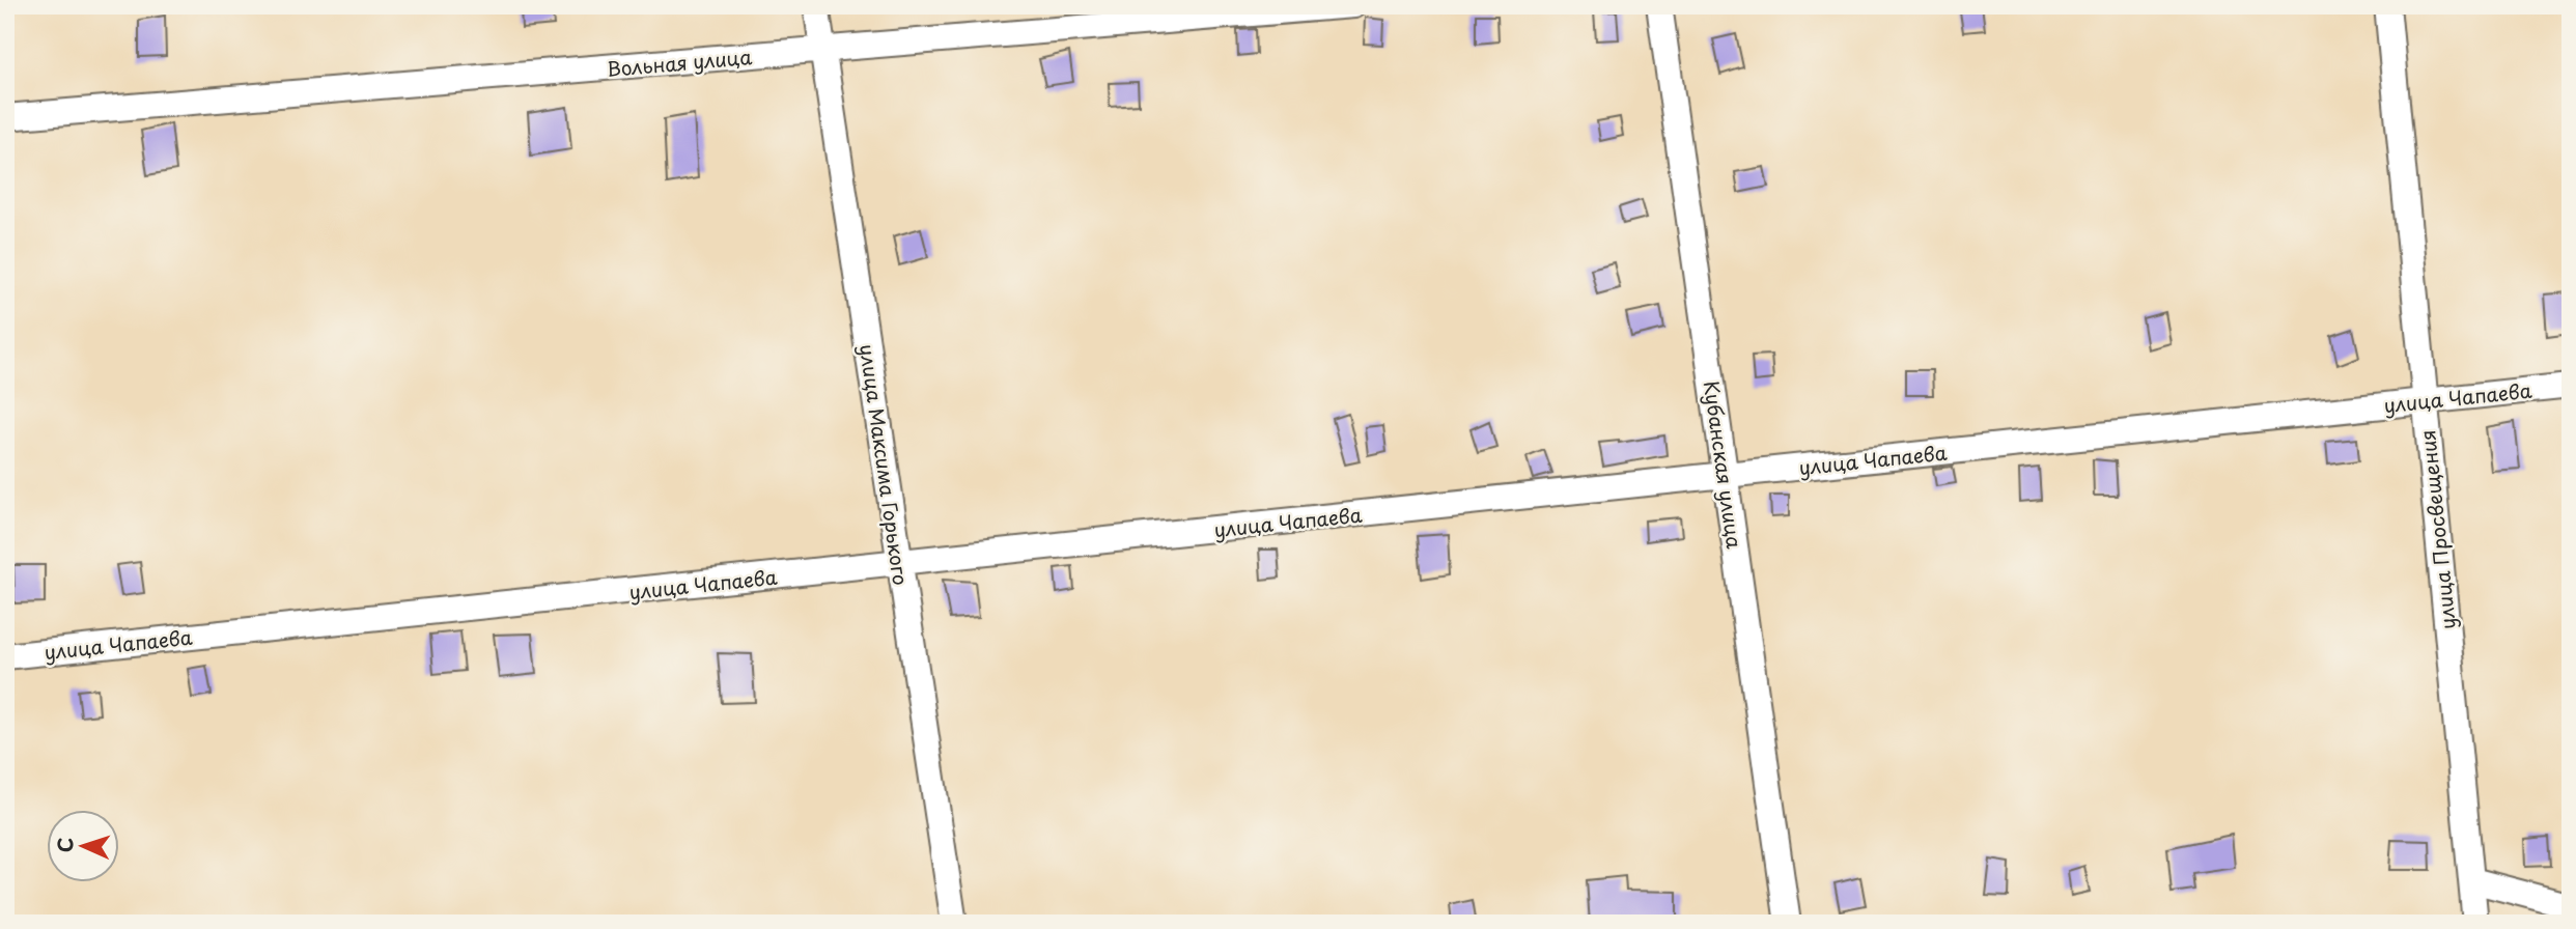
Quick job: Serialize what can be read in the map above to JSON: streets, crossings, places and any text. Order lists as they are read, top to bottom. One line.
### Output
{"streets":{"street":["Вольная улица","улица Чапаева","улица Максима Горького","Кубанская улица","улица Просвещения"]},"crossings":[["Вольная улица","улица Максима Горького"],["улица Чапаева","улица Максима Горького"],["улица Чапаева","Кубанская улица"],["улица Чапаева","улица Просвещения"]],"north":"left"}
